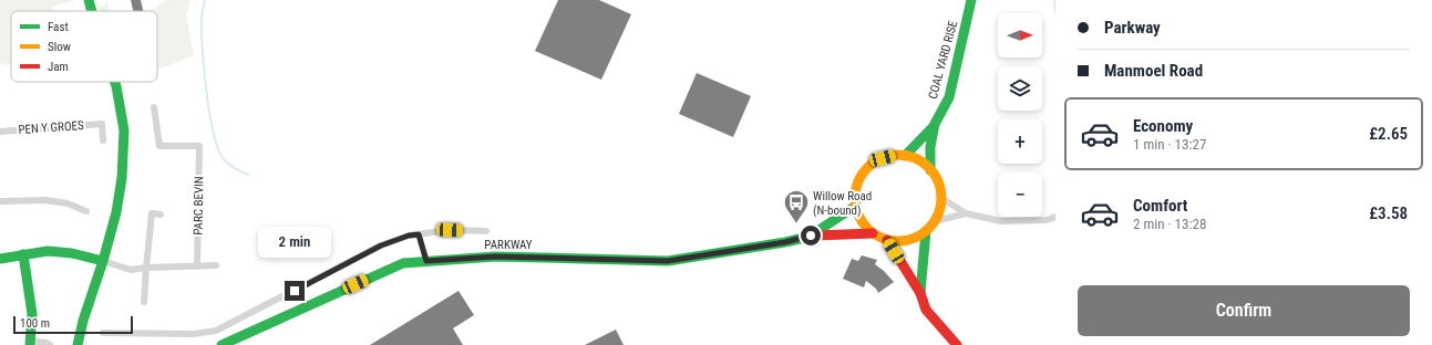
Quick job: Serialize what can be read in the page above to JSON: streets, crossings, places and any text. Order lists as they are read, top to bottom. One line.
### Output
{"streets":{"main road":["COAL YARD RISE","PARKWAY"],"street":["PEN Y GROES","PARC BEVIN"]},"places":{"bus stop":["Willow Road (N-bound)"]},"legend":["Fast","Slow","Jam"],"scale_bar":"100 m","north":"right","page":{"banner":["Parkway","Manmoel Road"],"map_buttons":["+","−"],"list":[{"name":"Economy","note":"1 min · 13:27","value":"£2.65"},{"name":"Comfort","note":"2 min · 13:28","value":"£3.58"}],"bubble":"2 min","buttons":"Confirm","scale":"100 m"}}
